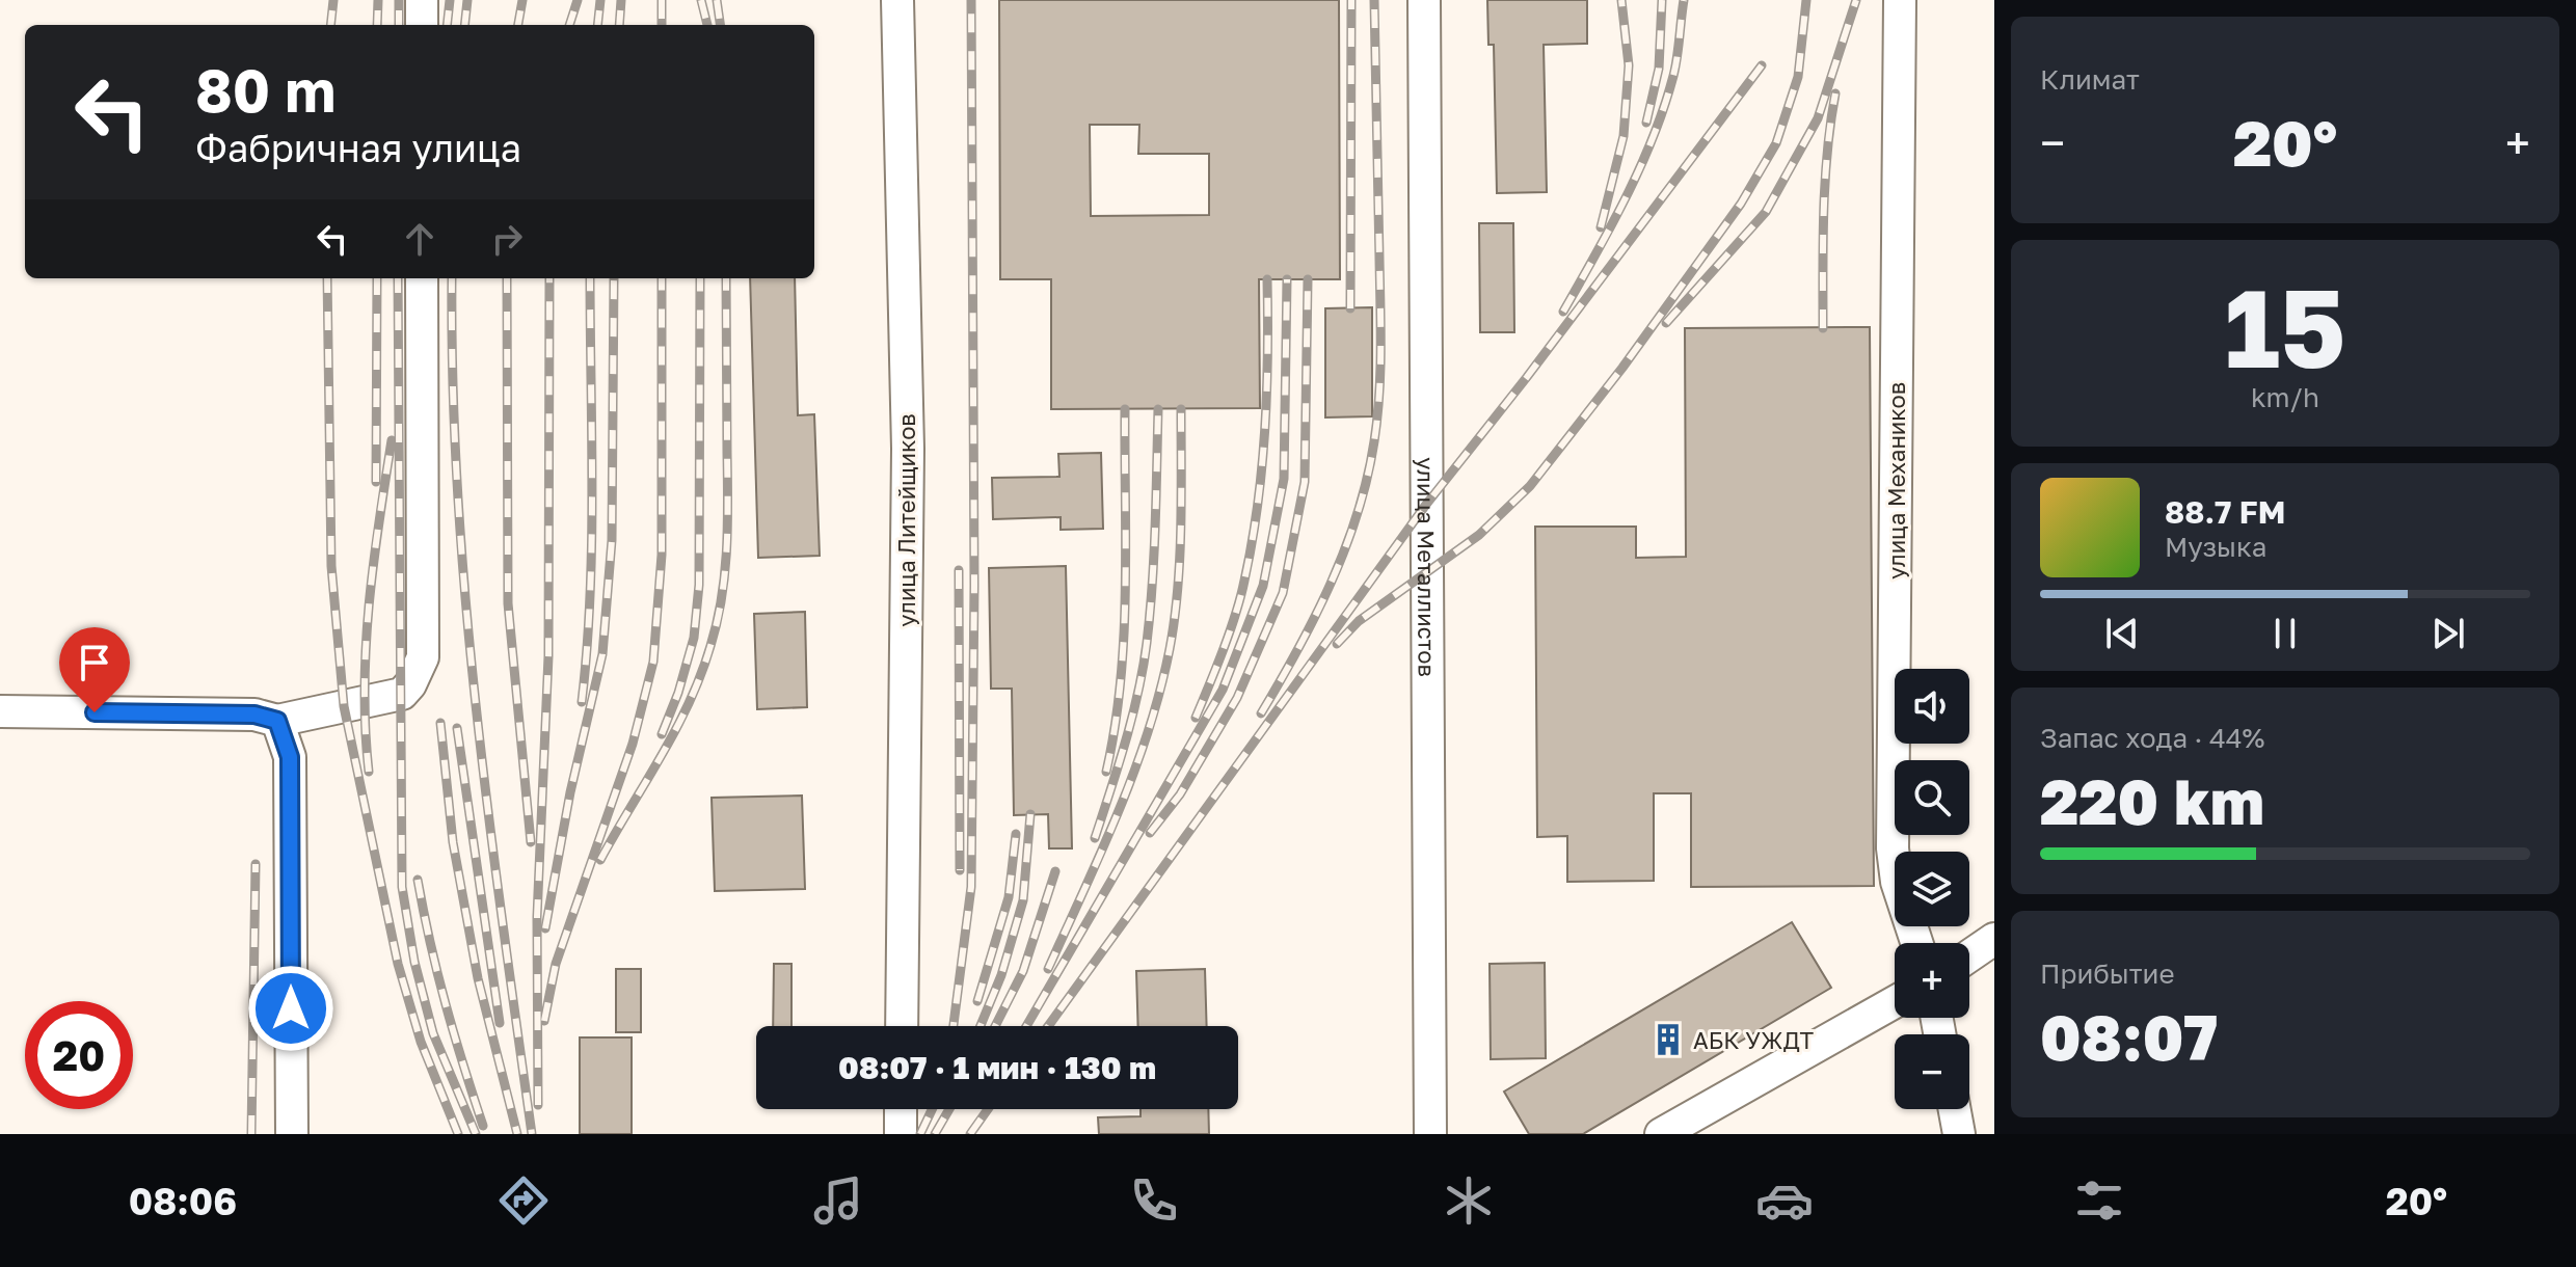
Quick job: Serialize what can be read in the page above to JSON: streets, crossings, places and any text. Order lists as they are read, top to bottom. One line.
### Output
{"streets":{"street":["улица Механиков","улица Литейщиков","улица Металлистов"]},"places":{"building":["АБК УЖДТ"]},"page":{"tile":["Климат",["15","km/h"],["Запас хода · 44%","220 km"],["Прибытие","08:07"]],"turn":["80 m","Фабричная улица"],"heat":["−","20°","+"],"song":["88.7 FM","Музыка"],"map_buttons":["+","−"],"limit":"20","trip":"08:07 · 1 мин · 130 m","tabs":["08:06","20°"]}}
